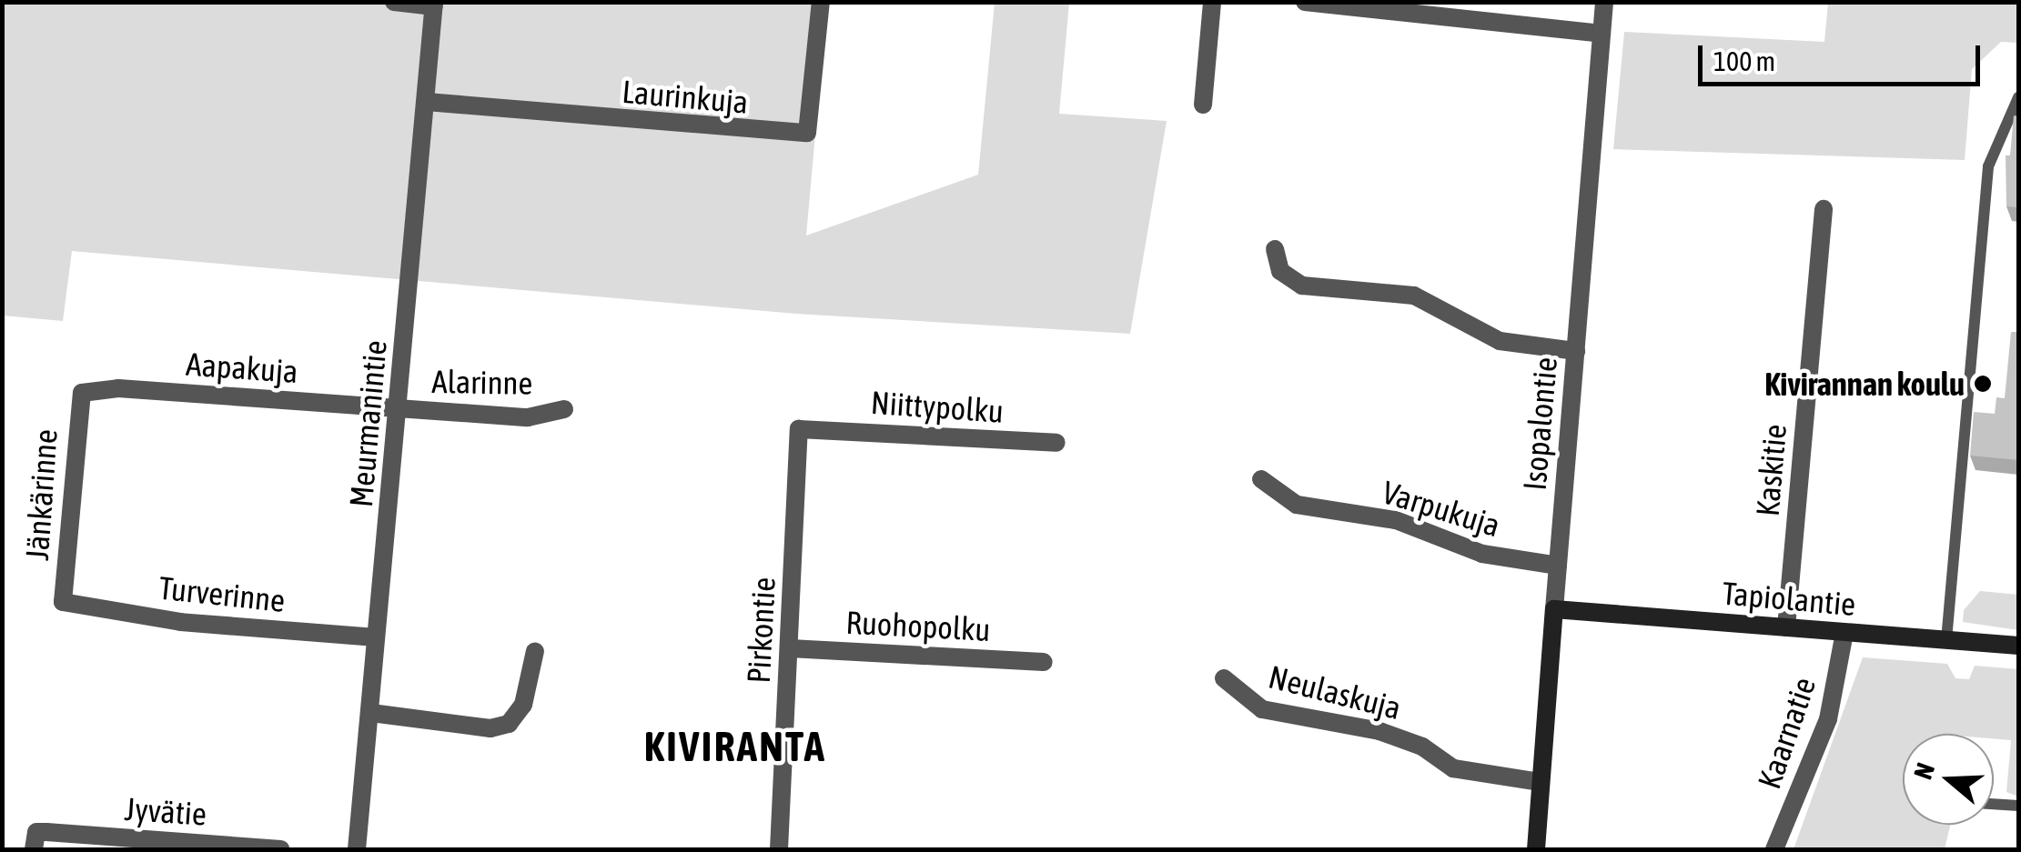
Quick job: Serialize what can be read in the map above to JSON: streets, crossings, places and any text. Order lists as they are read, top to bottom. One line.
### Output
{"streets":{"street":["Laurinkuja","Aapakuja","Alarinne","Niittypolku","Meurmanintie","Isopalontie","Kaskitie","Jänkärinne","Varpukuja","Turverinne","Tapiolantie","Ruohopolku","Pirkontie","Neulaskuja","Kaarnatie","Jyvätie"]},"crossings":[["Laurinkuja","Meurmanintie"],["Aapakuja","Alarinne"],["Aapakuja","Meurmanintie"],["Aapakuja","Jänkärinne"],["Alarinne","Meurmanintie"],["Niittypolku","Pirkontie"],["Meurmanintie","Turverinne"],["Isopalontie","Varpukuja"],["Isopalontie","Tapiolantie"],["Isopalontie","Neulaskuja"],["Kaskitie","Tapiolantie"],["Jänkärinne","Turverinne"],["Tapiolantie","Kaarnatie"],["Ruohopolku","Pirkontie"]],"districts":["KIVIRANTA"],"places":["Kivirannan koulu"],"scale_bar":"100 m","north":"left"}
